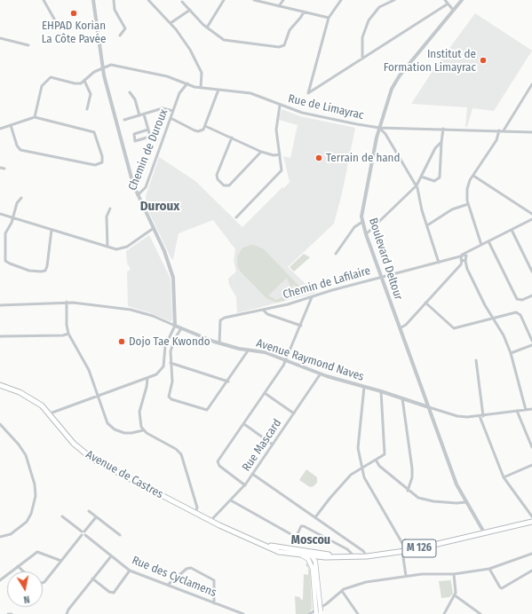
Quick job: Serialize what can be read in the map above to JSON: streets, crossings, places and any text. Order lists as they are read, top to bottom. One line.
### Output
{"streets":{"main road":["Avenue de Castres","M 126"],"street":["Rue de Limayrac","Chemin de Duroux","Boulevard Deltour","Chemin de Lafilaire","Avenue Raymond Naves","Rue Mascard","Rue des Cyclamens"]},"crossings":[["Rue de Limayrac","Chemin de Duroux"],["Rue de Limayrac","Boulevard Deltour"],["Chemin de Duroux","Avenue Raymond Naves"],["Boulevard Deltour","Chemin de Lafilaire"],["Boulevard Deltour","Avenue Raymond Naves"],["Boulevard Deltour","Avenue de Castres"],["Chemin de Lafilaire","Avenue Raymond Naves"],["Avenue Raymond Naves","Rue Mascard"],["Rue Mascard","Avenue de Castres"]],"districts":["Duroux","Moscou"],"places":["EHPAD Korian La Côte Pavée","Institut de Formation Limayrac","Terrain de hand","Dojo Tae Kwondo"],"north":"bottom"}
